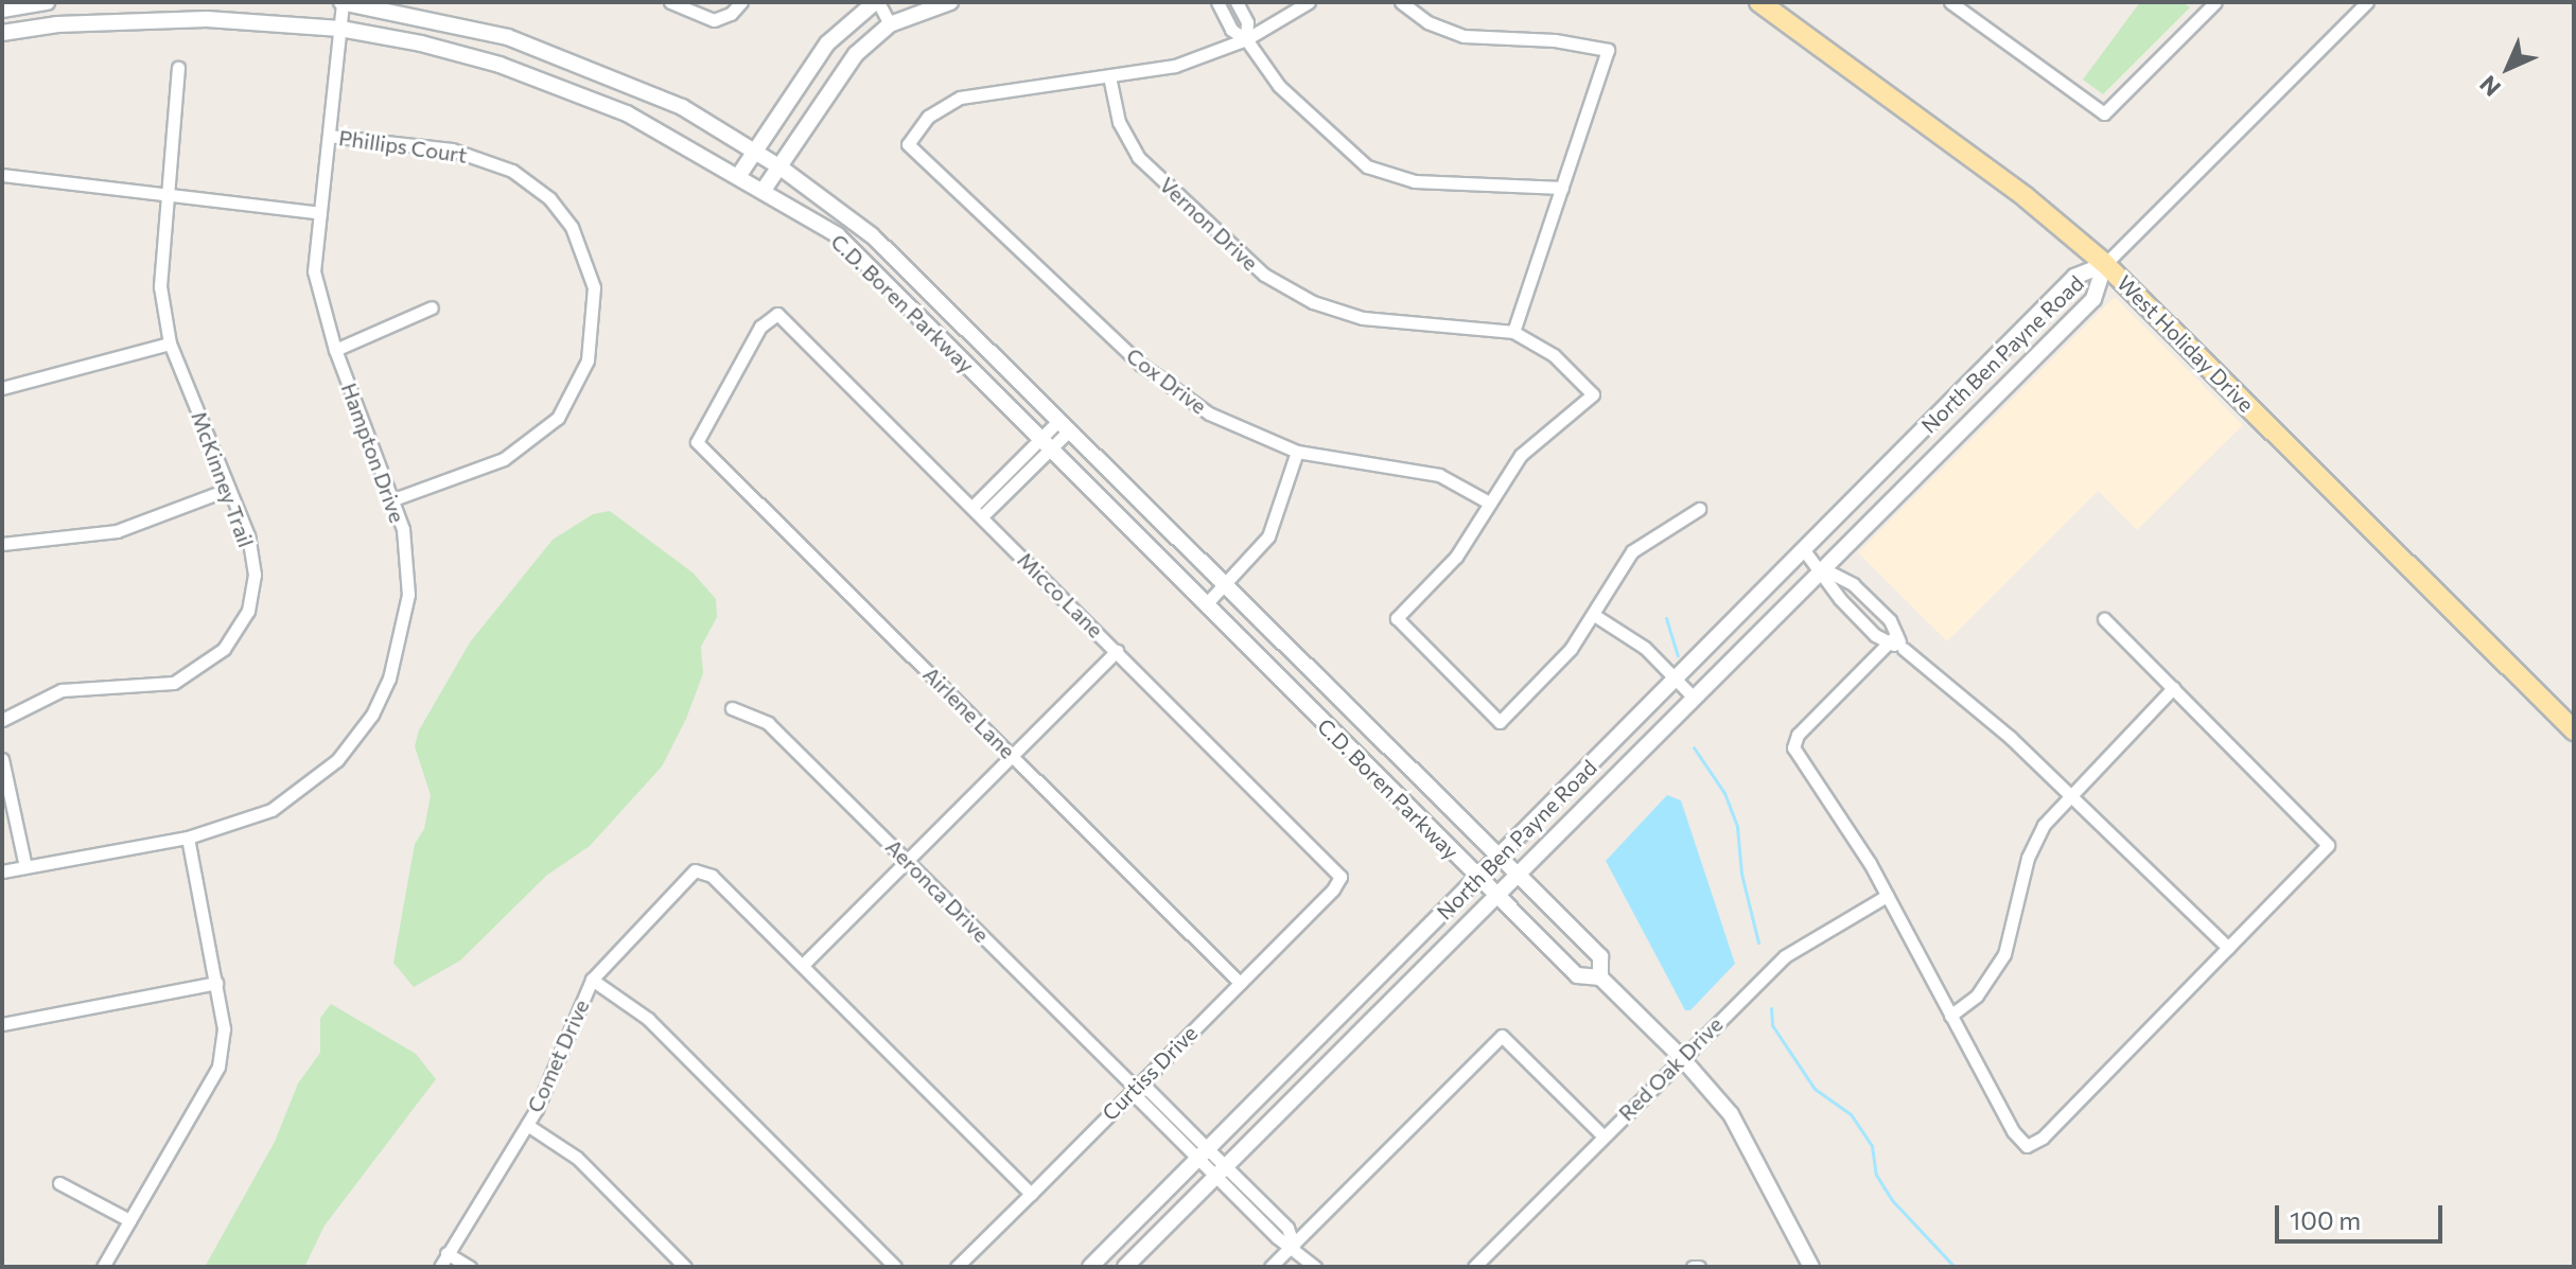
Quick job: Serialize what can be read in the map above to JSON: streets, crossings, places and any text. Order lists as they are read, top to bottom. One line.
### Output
{"streets":{"main road":["West Holiday Drive"],"street":["Phillips Court","Vernon Drive","C.D. Boren Parkway","North Ben Payne Road","Cox Drive","Hampton Drive","McKinney Trail","Micco Lane","Airlene Lane","Aeronca Drive","Comet Drive","Red Oak Drive","Curtiss Drive"]},"crossings":[["Phillips Court","Hampton Drive"],["Vernon Drive","Cox Drive"],["C.D. Boren Parkway","North Ben Payne Road"],["C.D. Boren Parkway","Hampton Drive"],["C.D. Boren Parkway","Red Oak Drive"],["West Holiday Drive","North Ben Payne Road"],["North Ben Payne Road","Aeronca Drive"],["Micco Lane","Airlene Lane"],["Micco Lane","Curtiss Drive"],["Airlene Lane","Curtiss Drive"],["Aeronca Drive","Curtiss Drive"]],"scale_bar":"100 m","north":"bottom left"}
